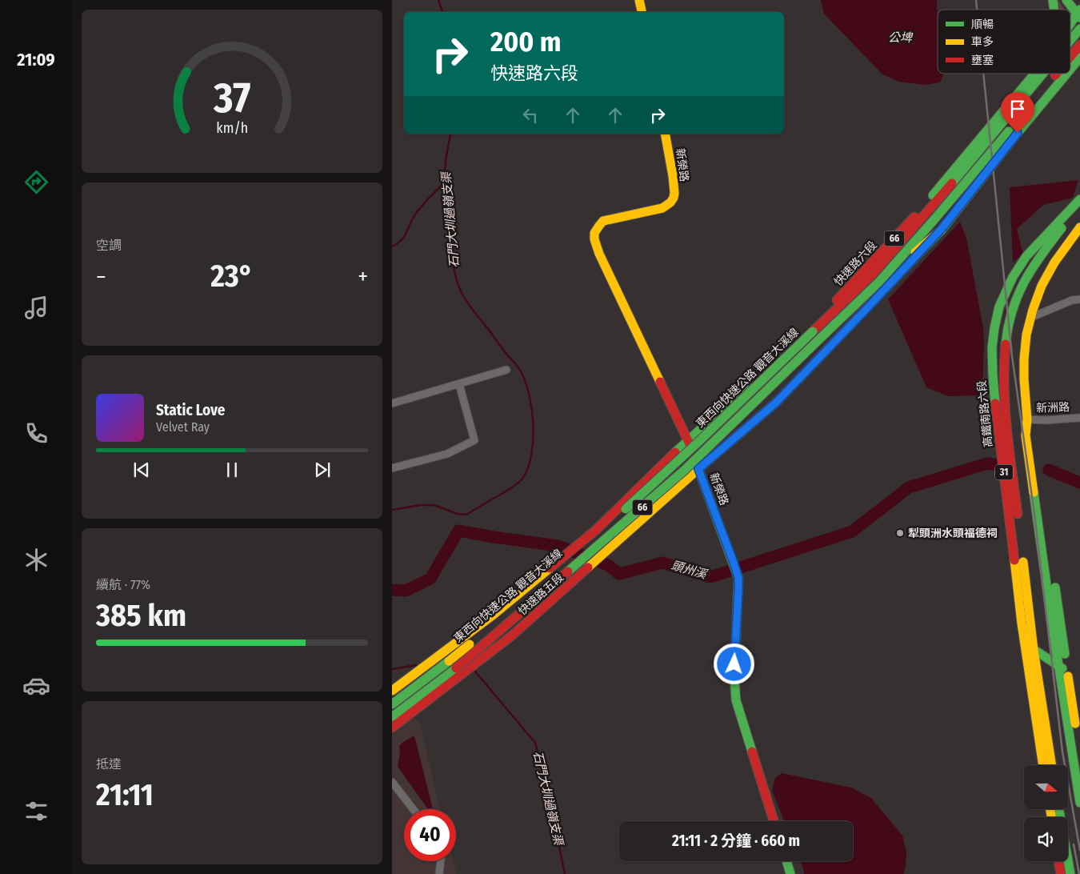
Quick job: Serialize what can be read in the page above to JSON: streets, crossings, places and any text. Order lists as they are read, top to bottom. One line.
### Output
{"streets":{"main road":["新榮路","66","快速路六段","東西向快速公路 觀音大溪線","高鐵南路六段","31","快速路五段"],"street":["新洲路"]},"crossings":[["新榮路","66"],["新榮路","快速路六段"],["新榮路","快速路五段"],["66","快速路五段"],["快速路六段","快速路五段"],["新洲路","高鐵南路六段"]],"water":["公埤","石門大圳過嶺支渠","頭州溪"],"places":["犁頭洲水頭福德祠"],"legend":["順暢","車多","壅塞"],"north":"right","page":{"tabs":"21:09","turn":["200 m","快速路六段"],"tile":["空調",["續航 · 77%","385 km"],["抵達","21:11"]],"heat":["−","23°","+"],"song":["Static Love","Velvet Ray"],"limit":"40","trip":"21:11 · 2 分鐘 · 660 m","gauge":["37","km/h"]}}
